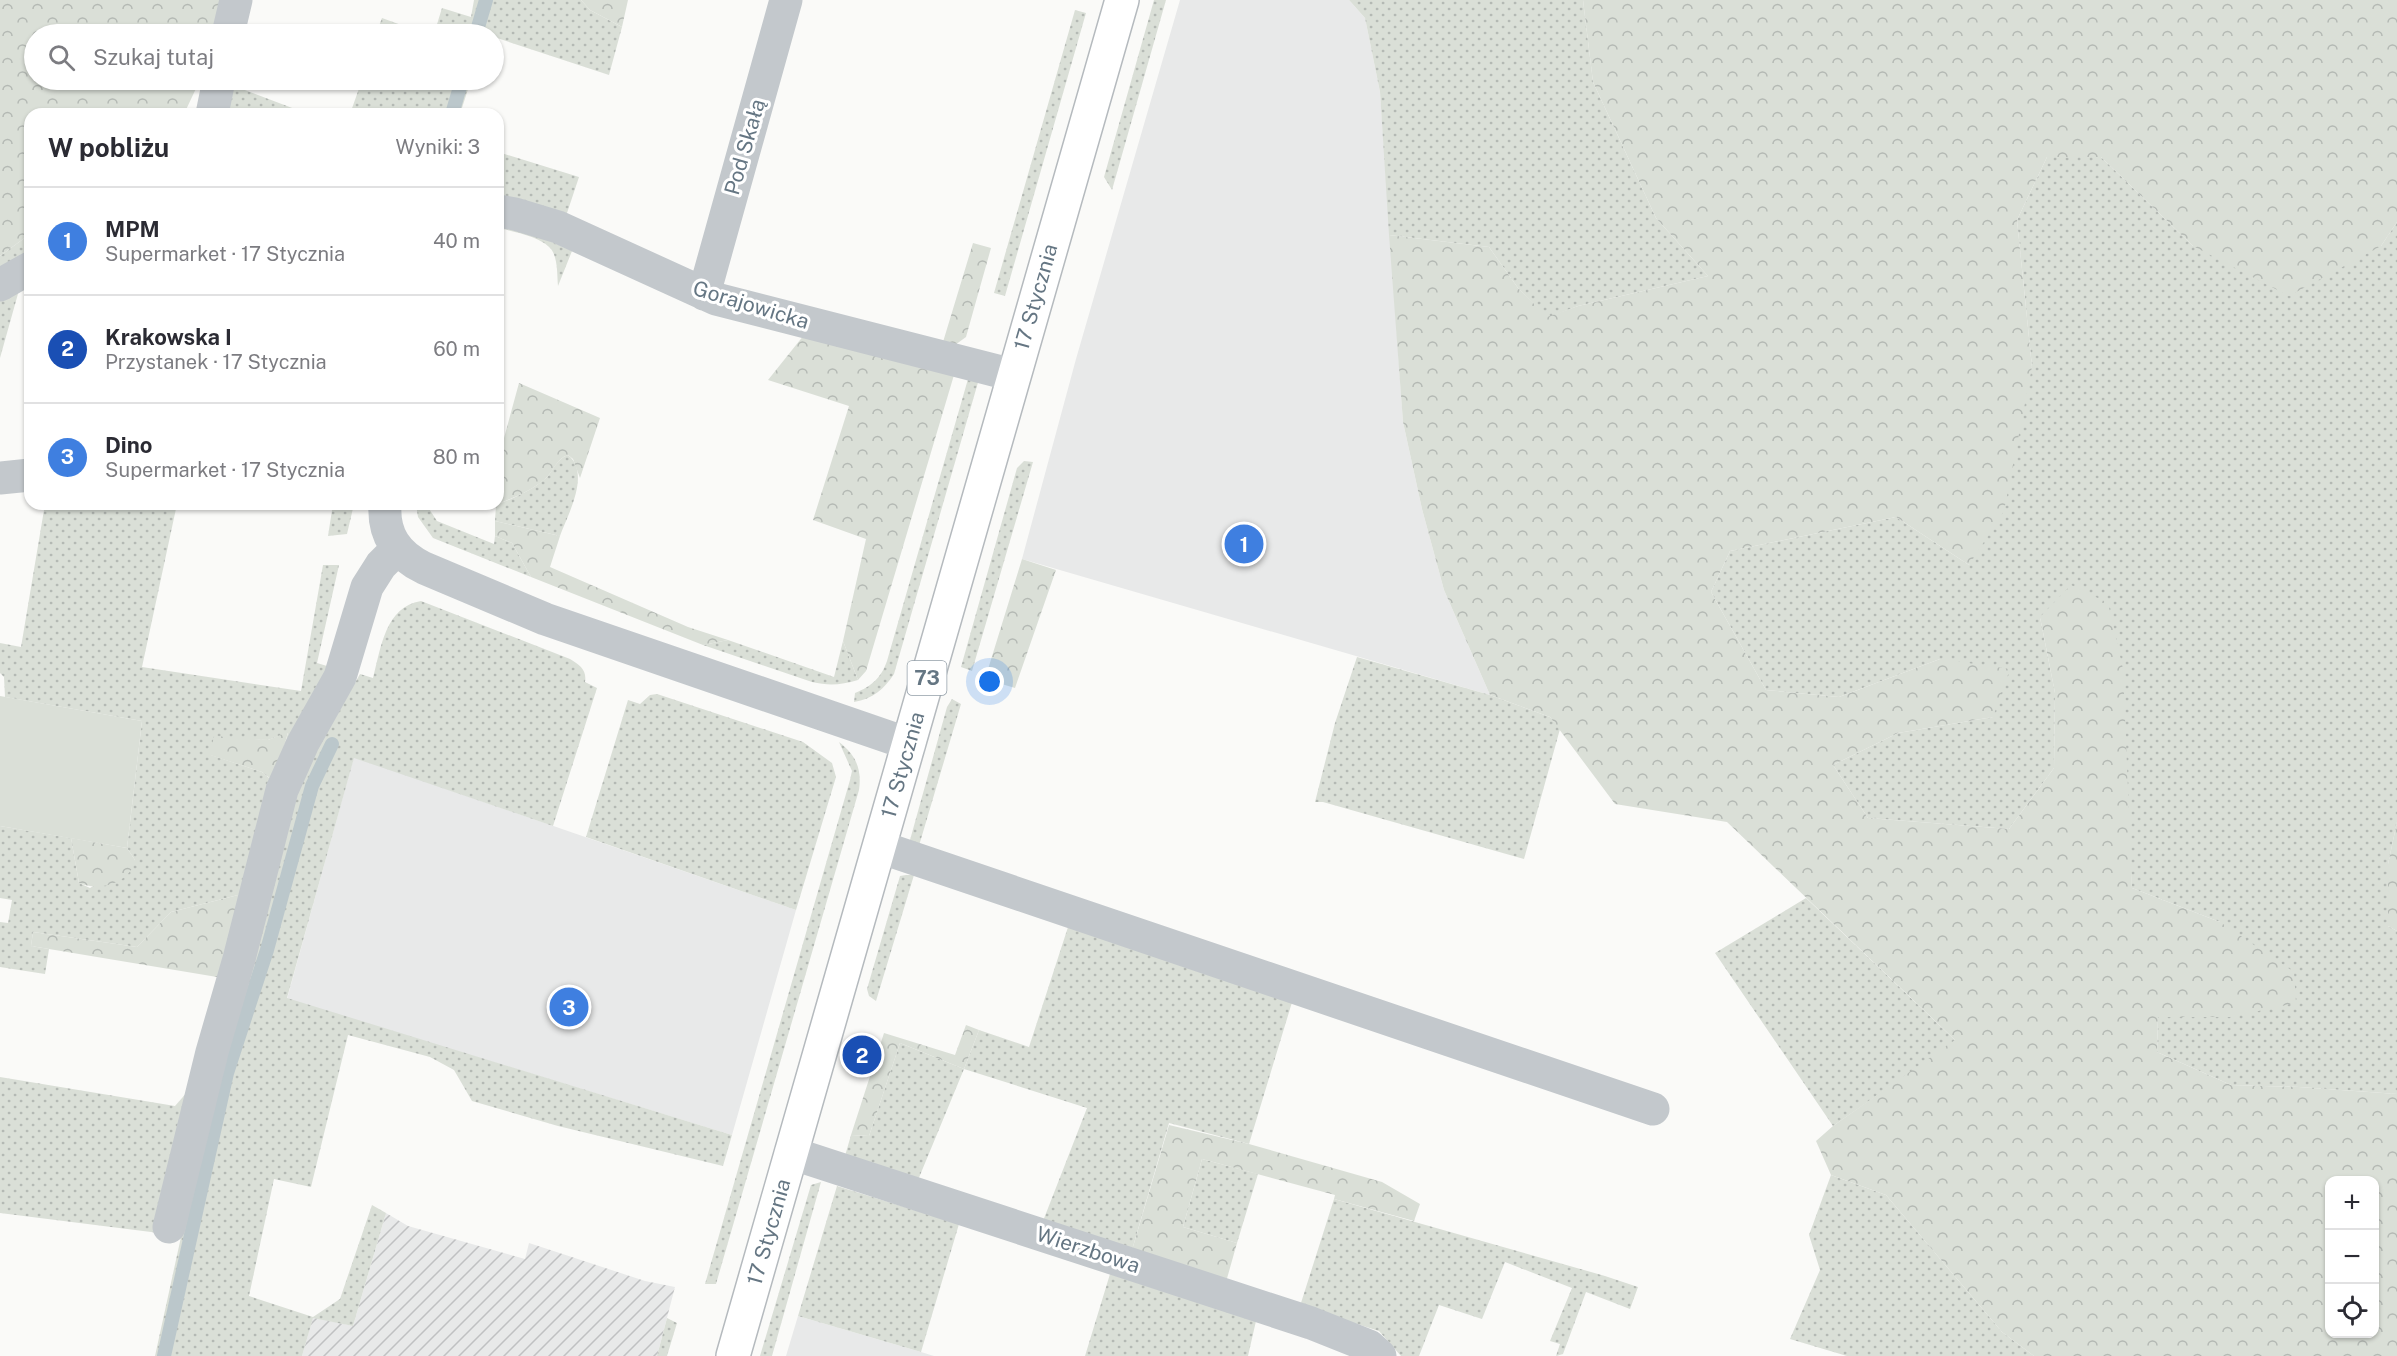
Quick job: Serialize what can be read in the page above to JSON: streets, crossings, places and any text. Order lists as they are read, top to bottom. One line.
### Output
{"streets":{"main road":["17 Stycznia","73"],"street":["Pod Skałą","Gorajowicka","Wierzbowa"]},"crossings":[["Pod Skałą","Gorajowicka"],["17 Stycznia","Gorajowicka"],["17 Stycznia","Wierzbowa"]],"page":{"search":"Szukaj tutaj","heading":["W pobliżu","Wyniki: 3"],"list":[{"mark":"1","name":"MPM","note":"Supermarket · 17 Stycznia","value":"40 m"},{"mark":"2","name":"Krakowska I","note":"Przystanek · 17 Stycznia","value":"60 m"},{"mark":"3","name":"Dino","note":"Supermarket · 17 Stycznia","value":"80 m"}],"pins":["1","3","2"],"map_buttons":["+","−"]}}
